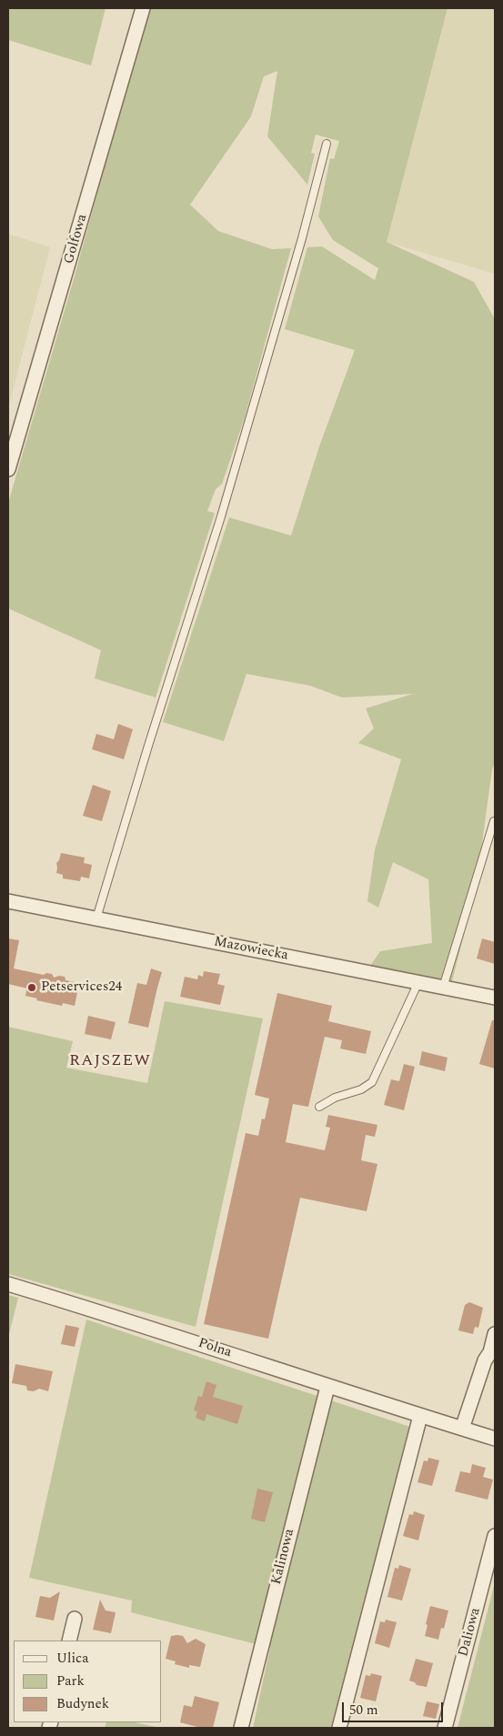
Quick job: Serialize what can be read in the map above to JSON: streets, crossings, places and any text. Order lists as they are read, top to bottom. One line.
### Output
{"streets":{"street":["Golfowa","Mazowiecka","Polna","Kalinowa","Daliowa"]},"crossings":[["Polna","Kalinowa"]],"districts":["RAJSZEW"],"places":["Petservices24"],"legend":["Ulica","Park","Budynek"],"scale_bar":"50 m"}
